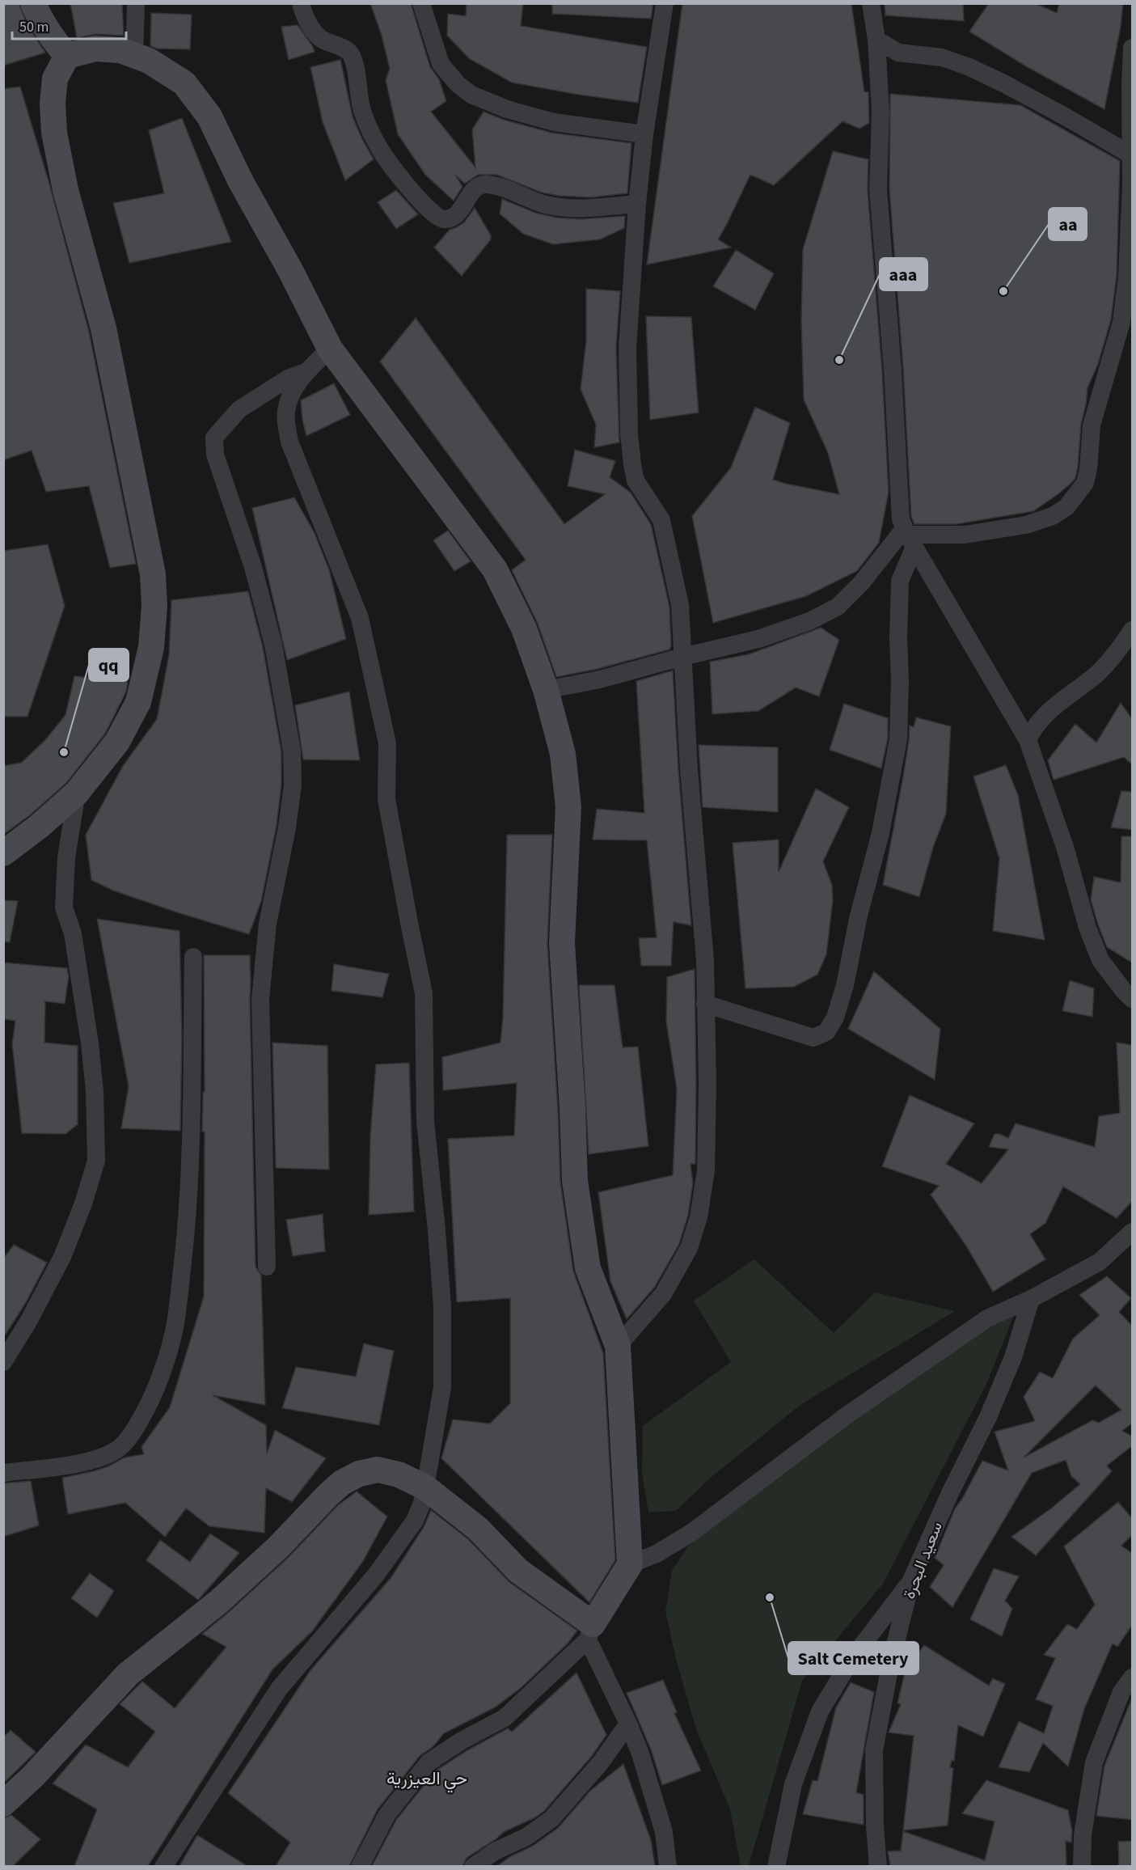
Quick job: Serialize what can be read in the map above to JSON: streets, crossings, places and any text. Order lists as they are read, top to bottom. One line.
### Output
{"streets":{"street":["سعيد البحرة"]},"districts":["حي العيزرية"],"places":["aa","aaa","qq","Salt Cemetery"],"scale_bar":"50 m"}
